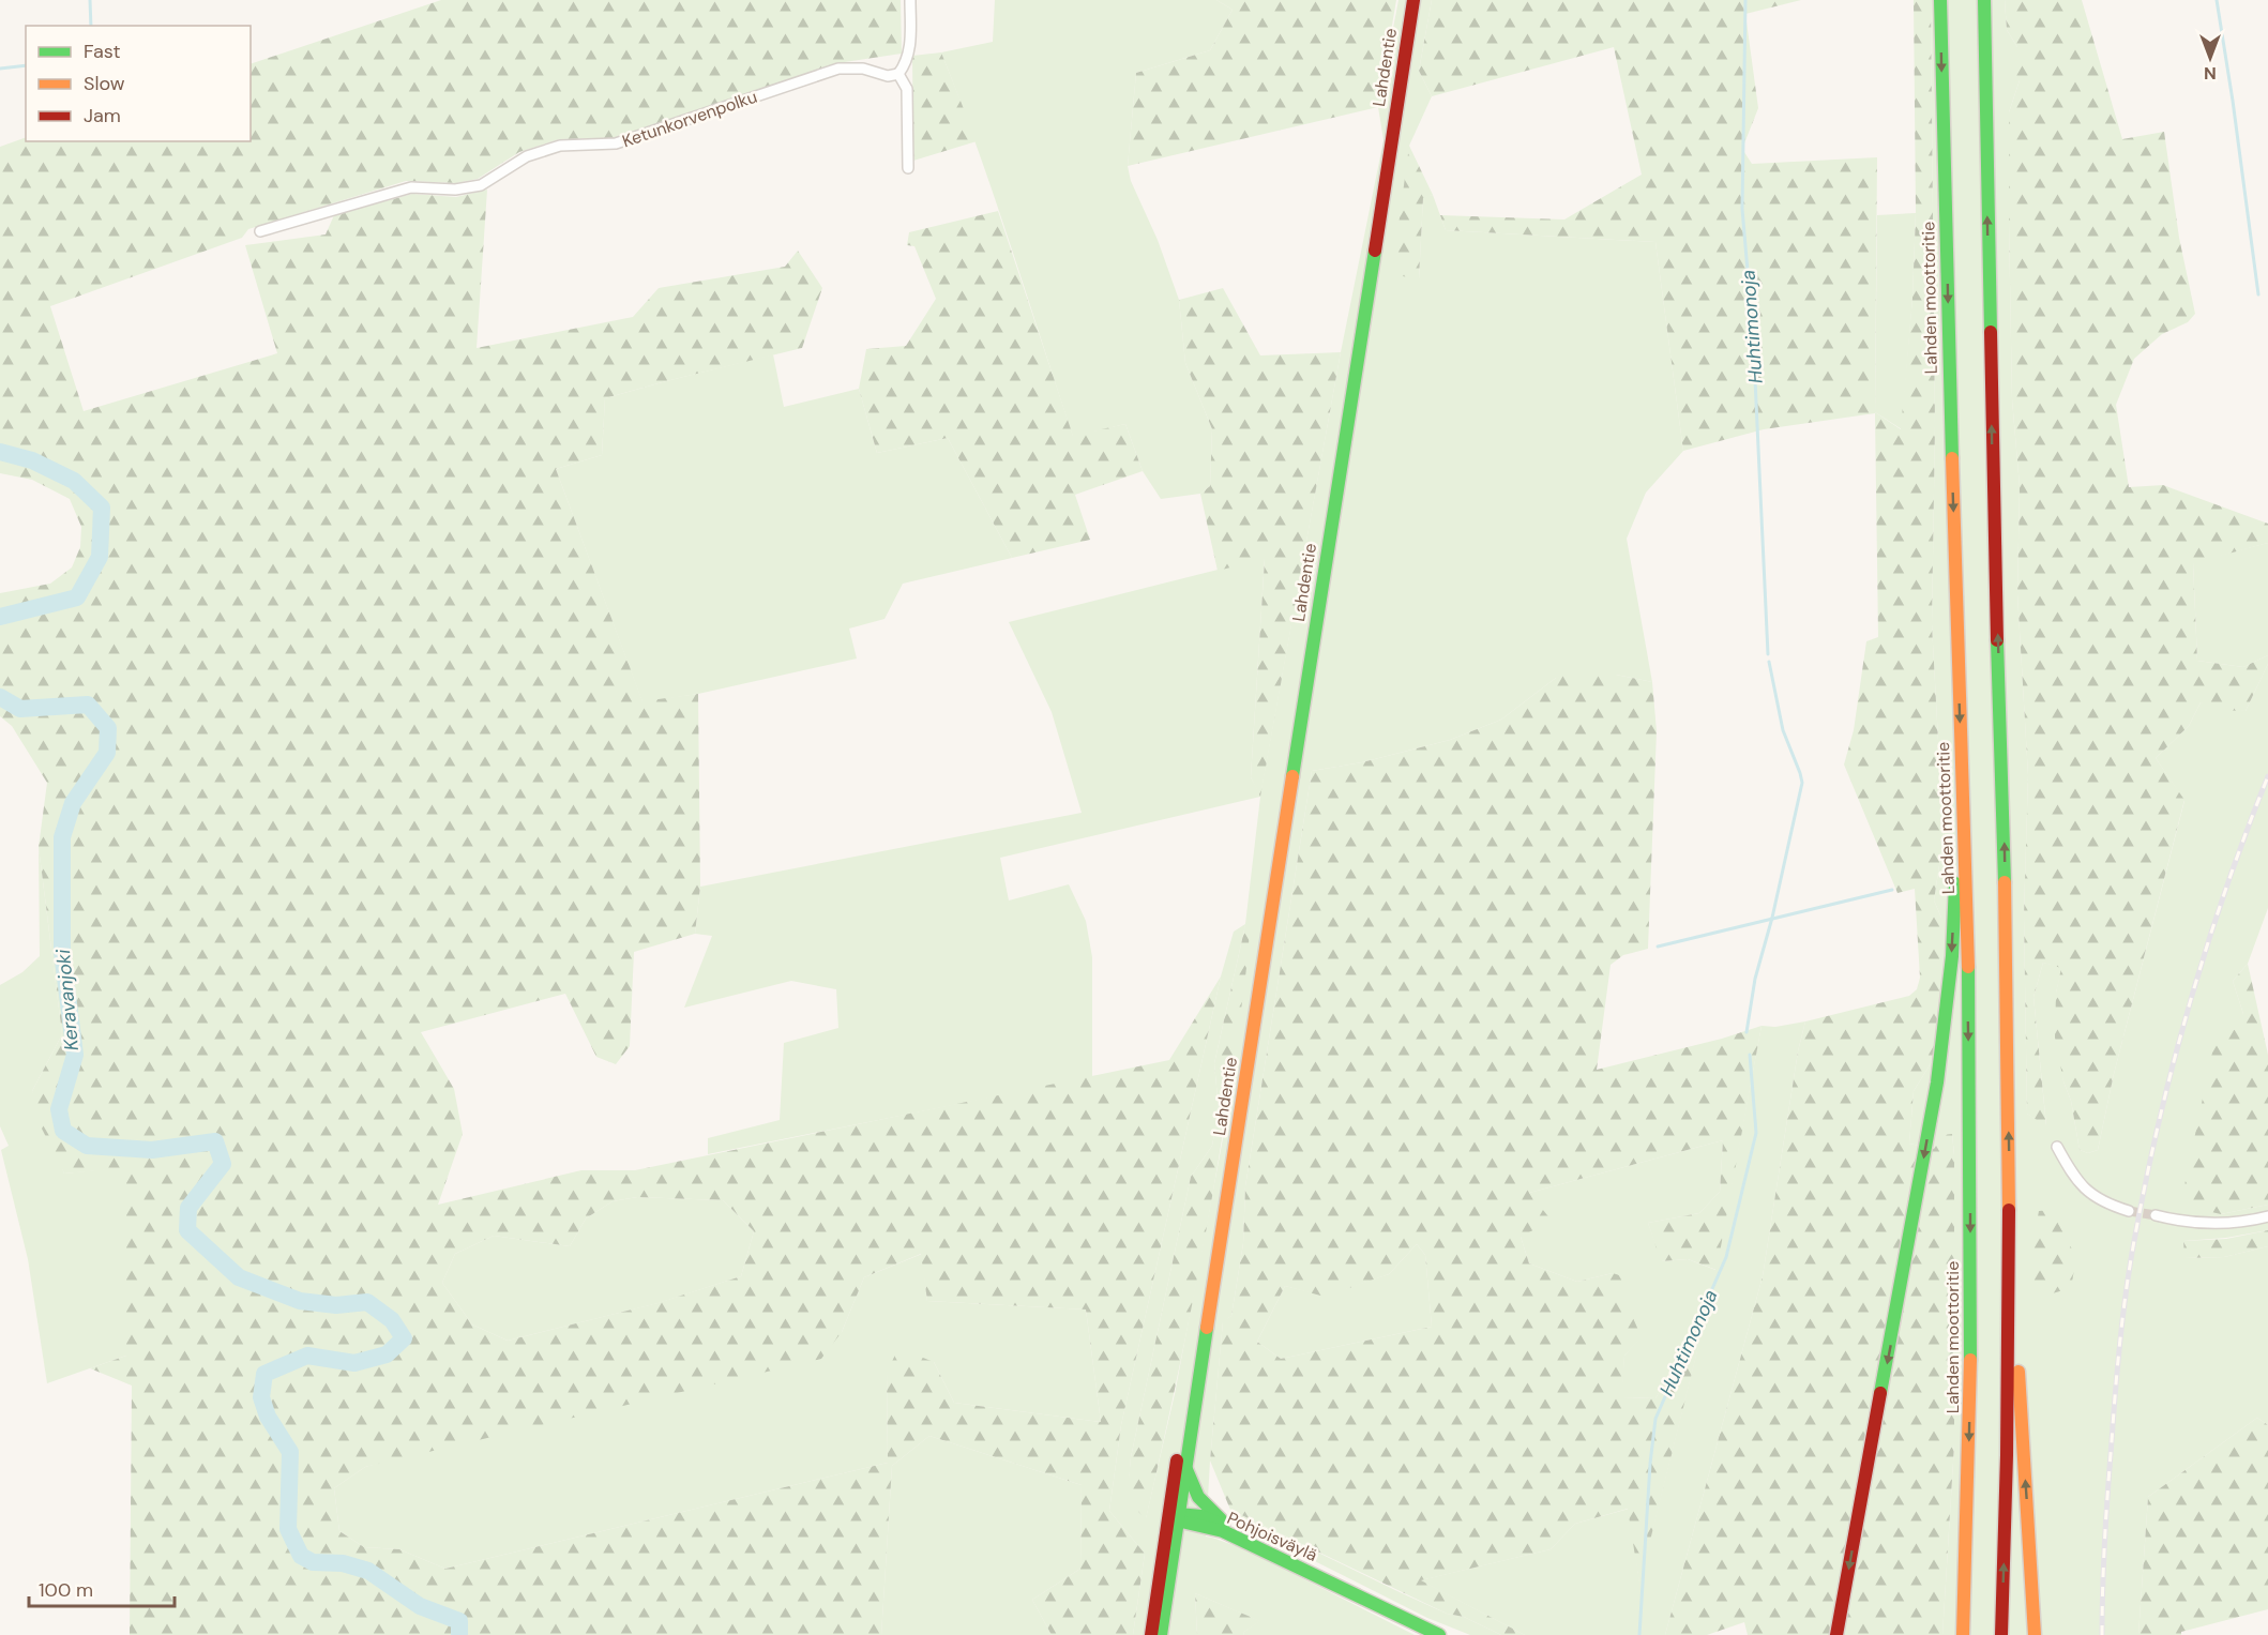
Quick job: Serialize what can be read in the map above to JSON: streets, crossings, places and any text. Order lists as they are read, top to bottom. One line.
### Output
{"streets":{"main road":["Lahdentie","Lahden moottoritie","Pohjoisväylä"],"street":["Ketunkorvenpolku"]},"crossings":[["Lahdentie","Pohjoisväylä"]],"water":["Huhtimonoja","Keravanjoki"],"legend":["Fast","Slow","Jam"],"scale_bar":"100 m","north":"bottom"}
